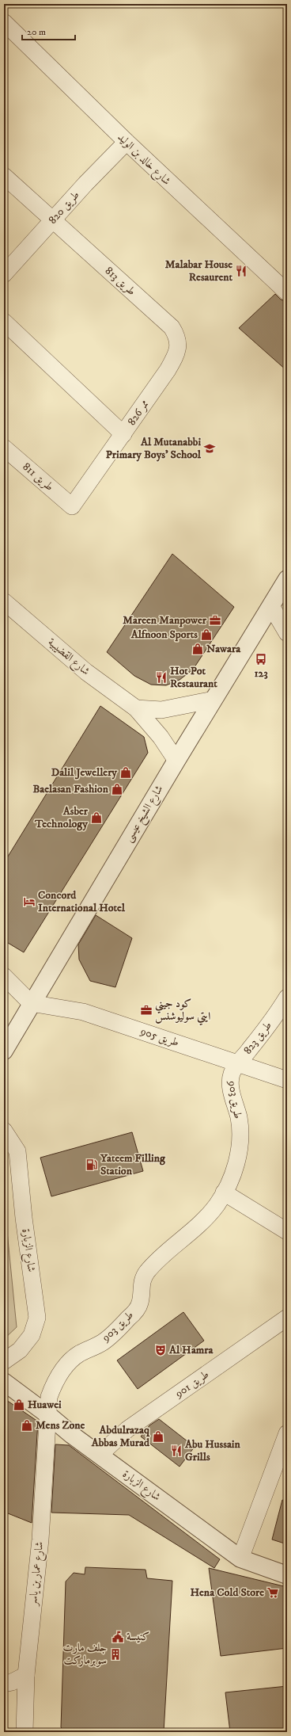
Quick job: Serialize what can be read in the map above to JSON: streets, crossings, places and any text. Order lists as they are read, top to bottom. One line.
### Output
{"streets":{"street":["شارع خالد بن الوليد","طريق 820","طريق 813","ممر 826","طريق 811","شارع القضيبية","شارع الشيخ عيسى","طريق 905","طريق 823","طريق 903","شارع الزبارة","طريق 901","شارع عمار بن ياسر"]},"crossings":[["شارع خالد بن الوليد","طريق 820"],["طريق 820","طريق 813"],["طريق 813","ممر 826"],["ممر 826","طريق 811"],["شارع القضيبية","شارع الشيخ عيسى"],["شارع الشيخ عيسى","طريق 905"],["طريق 905","طريق 823"],["طريق 905","طريق 903"],["طريق 823","طريق 903"],["طريق 903","شارع الزبارة"],["طريق 903","شارع عمار بن ياسر"],["شارع الزبارة","طريق 901"],["شارع الزبارة","شارع عمار بن ياسر"]],"places":{"restaurant":["Malabar House Resaurent","Hot Pot Restaurant","Abu Hussain Grills"],"school or university":["Al Mutanabbi Primary Boys' School"],"office":["Mareen Manpower","كود جيني ايتي سوليوشنس"],"shop":["Alfnoon Sports","Nawara","Dalil Jewellery","Baelasan Fashion","Asber Technology","Huawei","Mens Zone","Abdulrazaq Abbas Murad"],"bus stop":["123"],"hotel":["Concord International Hotel"],"fuel station":["Yateem Filling Station"],"theatre":["Al Hamra"],"supermarket":["Hena Cold Store"],"public building":["كنيسة"],"building":["جلف مارت سوبرماركت"]},"scale_bar":"20 m"}
